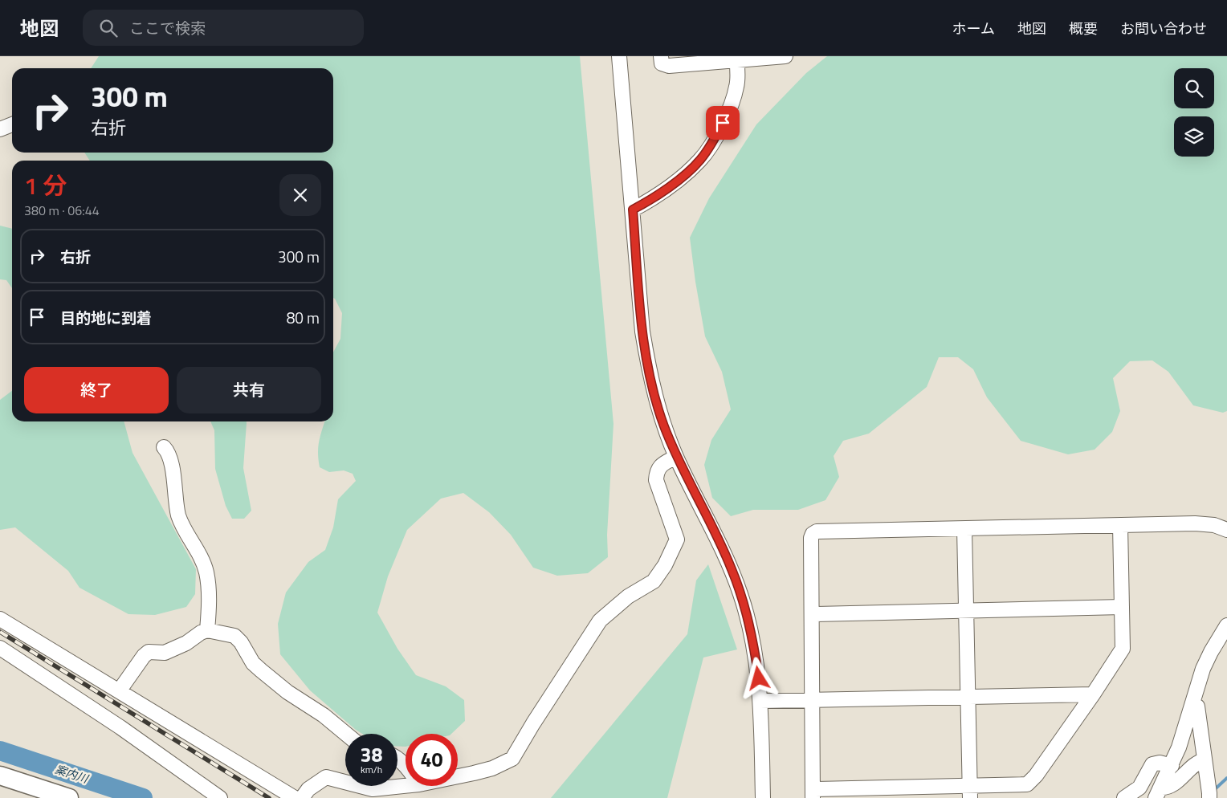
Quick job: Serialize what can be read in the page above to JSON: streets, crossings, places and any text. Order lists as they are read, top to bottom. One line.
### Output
{"water":["案内川"],"page":{"header":"地図","search":"ここで検索","nav":["ホーム","地図","概要","お問い合わせ"],"turn":["300 m","右折"],"heading":["1 分","380 m · 06:44"],"list":[{"name":"右折","value":"300 m"},{"name":"目的地に到着","value":"80 m"}],"buttons":["終了","共有"],"speed":"38 km/h","limit":"40"}}
